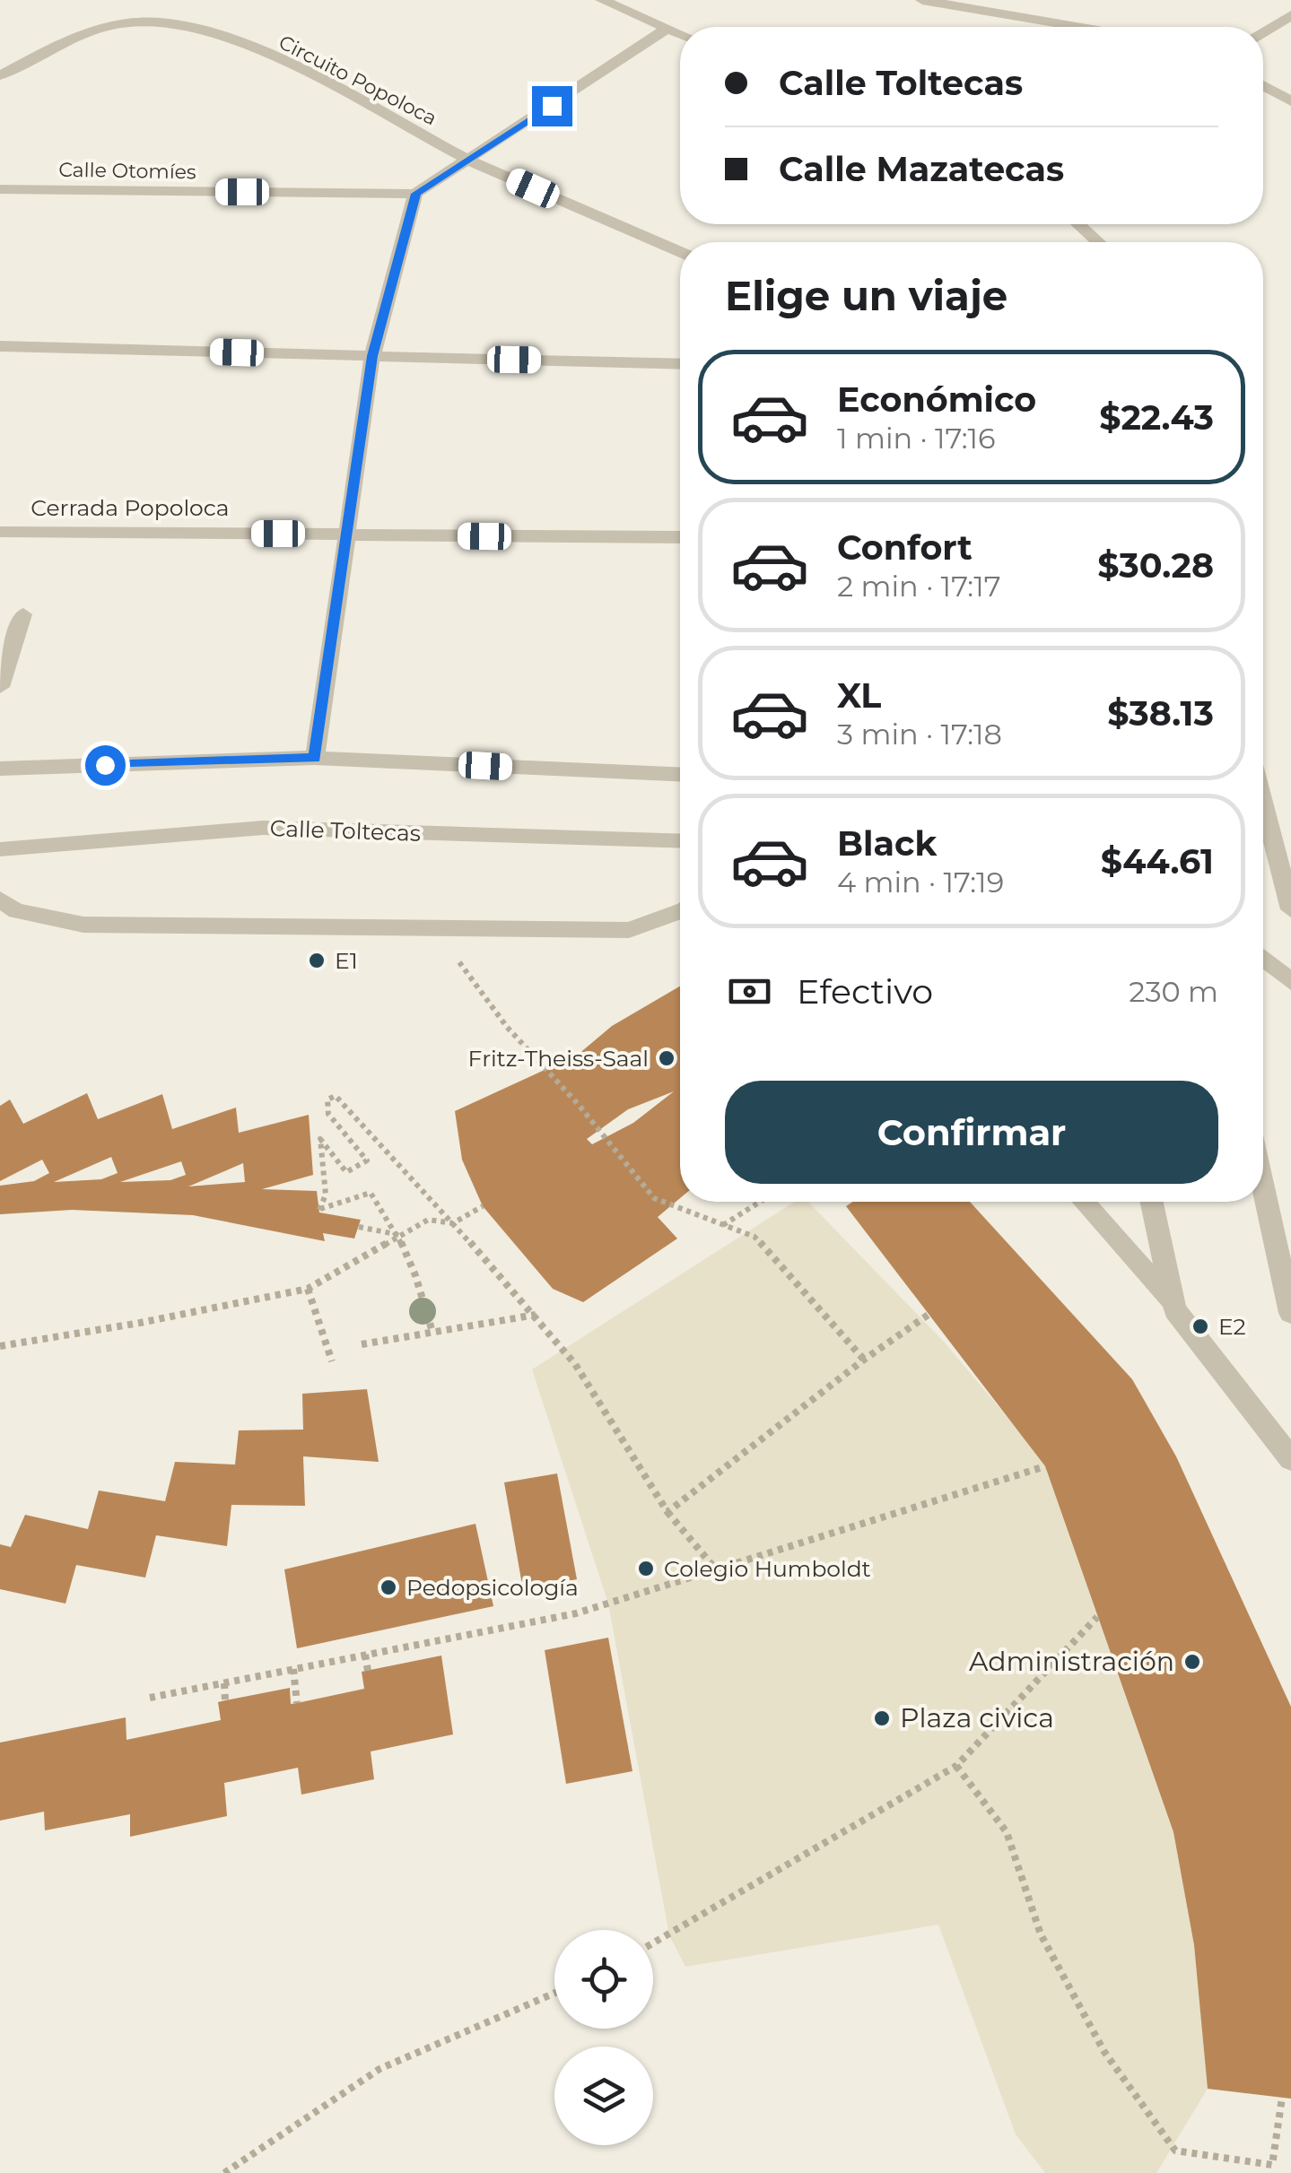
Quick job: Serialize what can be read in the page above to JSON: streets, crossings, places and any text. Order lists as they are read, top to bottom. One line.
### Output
{"streets":{"street":["Circuito Popoloca","Calle Otomíes","Cerrada Popoloca","Calle Toltecas"]},"places":["E1","Fritz-Theiss-Saal","E2","Colegio Humboldt","Pedopsicología","Administración","Plaza civica"],"page":{"banner":["Calle Toltecas","Calle Mazatecas"],"heading":"Elige un viaje","list":[{"name":"Económico","note":"1 min · 17:16","value":"$22.43"},{"name":"Confort","note":"2 min · 17:17","value":"$30.28"},{"name":"XL","note":"3 min · 17:18","value":"$38.13"},{"name":"Black","note":"4 min · 17:19","value":"$44.61"}],"pay":["Efectivo","230 m"],"buttons":"Confirmar"}}
